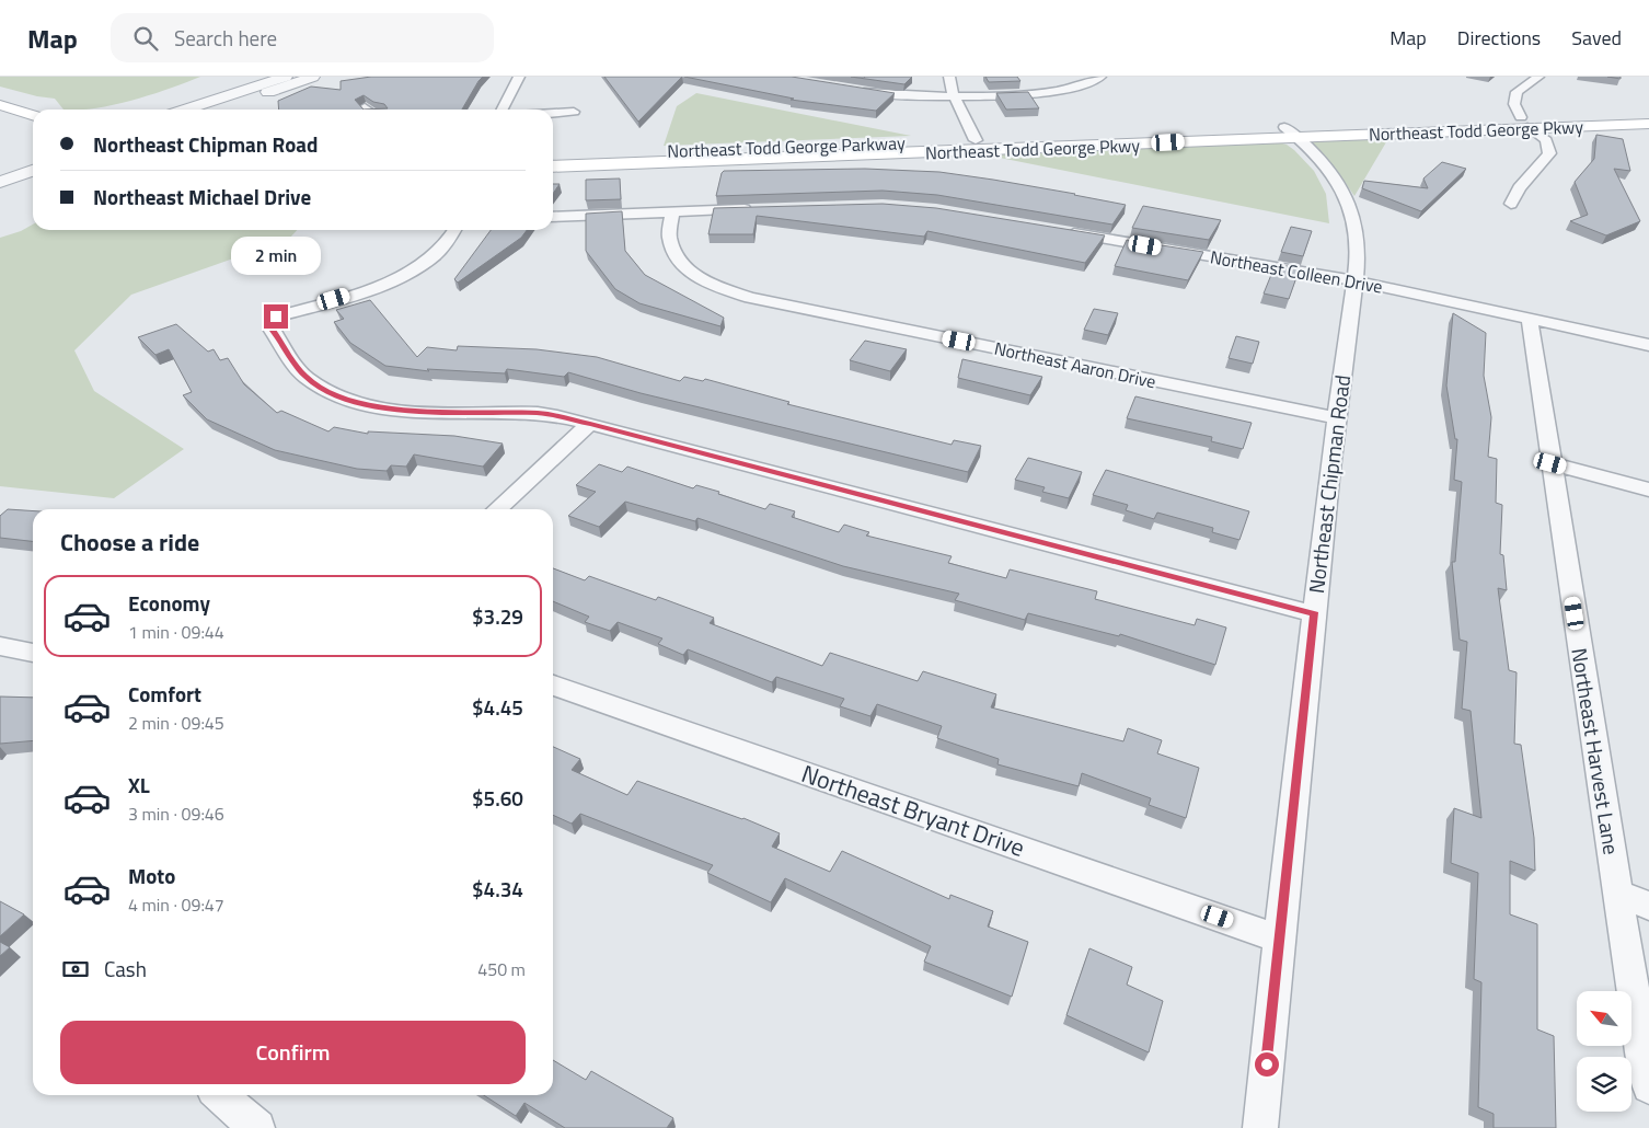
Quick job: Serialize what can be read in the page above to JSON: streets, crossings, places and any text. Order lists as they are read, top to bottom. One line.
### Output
{"streets":{"main road":["Northeast Todd George Pkwy","Northeast Todd George Parkway"],"street":["Northeast Colleen Drive","Northeast Aaron Drive","Northeast Chipman Road","Northeast Harvest Lane","Northeast Bryant Drive"]},"crossings":[["Northeast Todd George Pkwy","Northeast Todd George Parkway"],["Northeast Todd George Pkwy","Northeast Chipman Road"],["Northeast Todd George Parkway","Northeast Chipman Road"],["Northeast Colleen Drive","Northeast Chipman Road"],["Northeast Colleen Drive","Northeast Harvest Lane"],["Northeast Aaron Drive","Northeast Chipman Road"],["Northeast Chipman Road","Northeast Bryant Drive"]],"north":"top left","page":{"header":"Map","search":"Search here","nav":["Map","Directions","Saved"],"banner":["Northeast Chipman Road","Northeast Michael Drive"],"bubble":"2 min","heading":"Choose a ride","list":[{"name":"Economy","note":"1 min · 09:44","value":"$3.29"},{"name":"Comfort","note":"2 min · 09:45","value":"$4.45"},{"name":"XL","note":"3 min · 09:46","value":"$5.60"},{"name":"Moto","note":"4 min · 09:47","value":"$4.34"}],"pay":["Cash","450 m"],"buttons":"Confirm"}}
